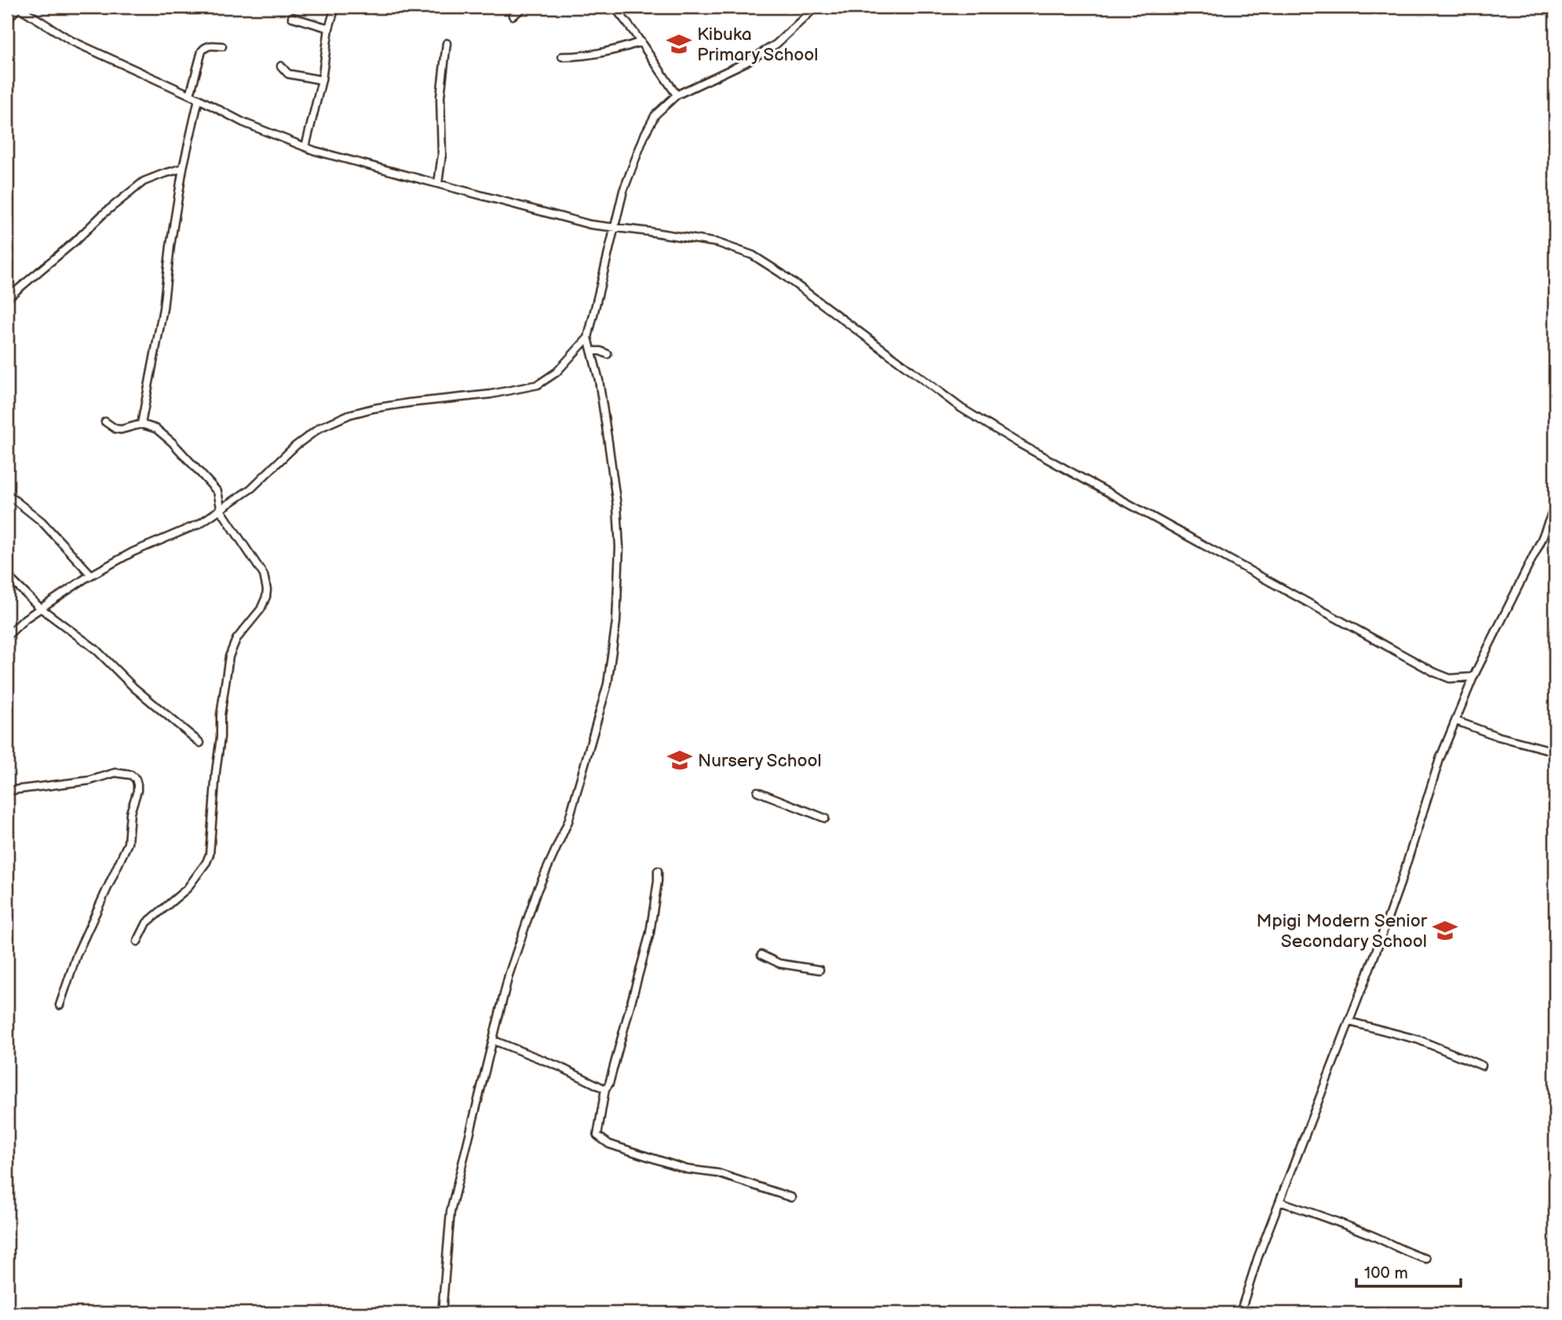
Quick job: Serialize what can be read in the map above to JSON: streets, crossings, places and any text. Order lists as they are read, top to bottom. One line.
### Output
{"places":{"school or university":["Kibuka Primary School","Nursery School","Mpigi Modern Senior Secondary School"]},"scale_bar":"100 m"}
